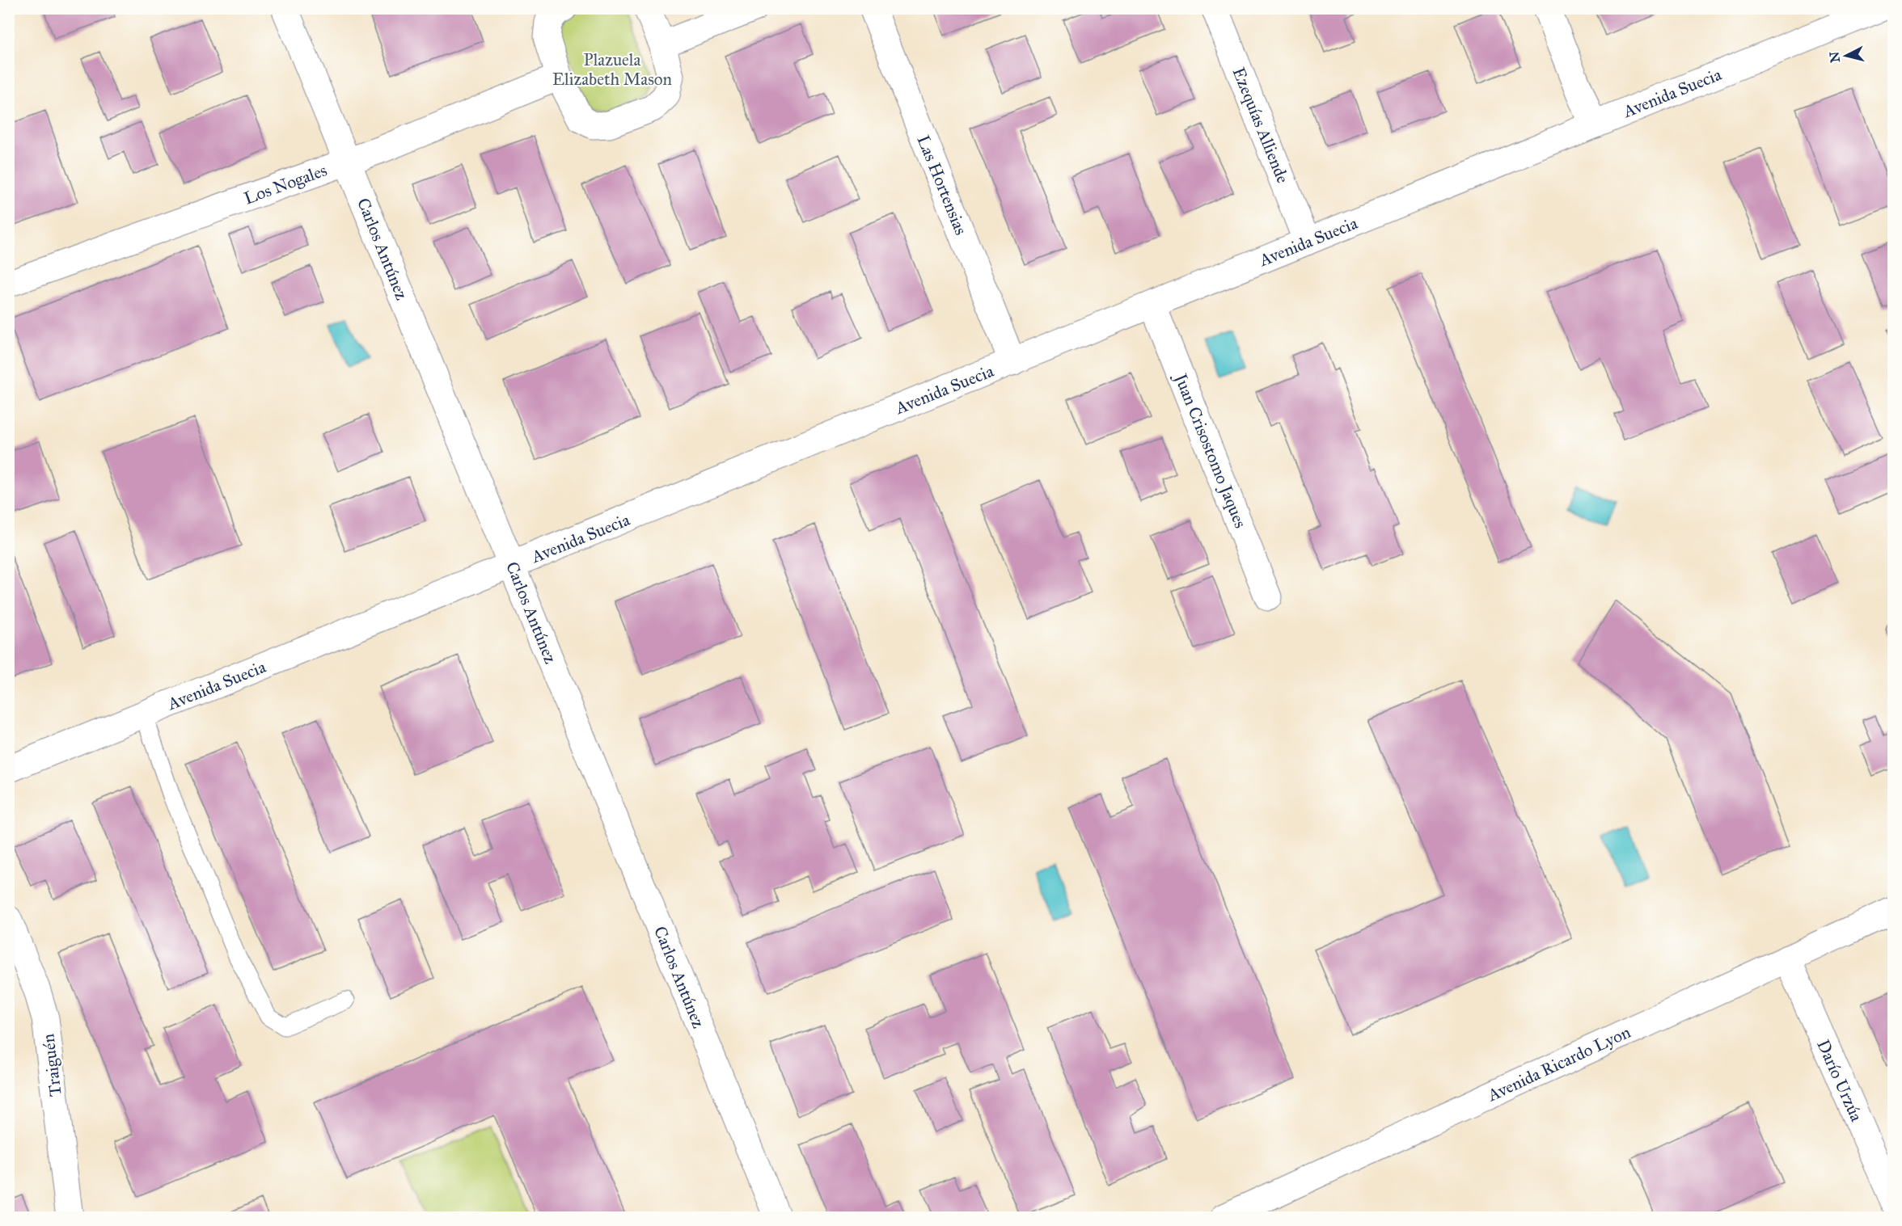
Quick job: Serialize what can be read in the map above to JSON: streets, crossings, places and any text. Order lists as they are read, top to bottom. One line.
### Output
{"streets":{"street":["Avenida Suecia","Ezequías Alliende","Los Nogales","Las Hortensias","Carlos Antúnez","Juan Crisostomo Jaques","Avenida Ricardo Lyon","Traiguén","Darío Urzúa"]},"crossings":[["Avenida Suecia","Ezequías Alliende"],["Avenida Suecia","Las Hortensias"],["Avenida Suecia","Carlos Antúnez"],["Avenida Suecia","Juan Crisostomo Jaques"],["Los Nogales","Carlos Antúnez"],["Avenida Ricardo Lyon","Darío Urzúa"]],"parks":["Plazuela Elizabeth Mason"],"north":"left"}
